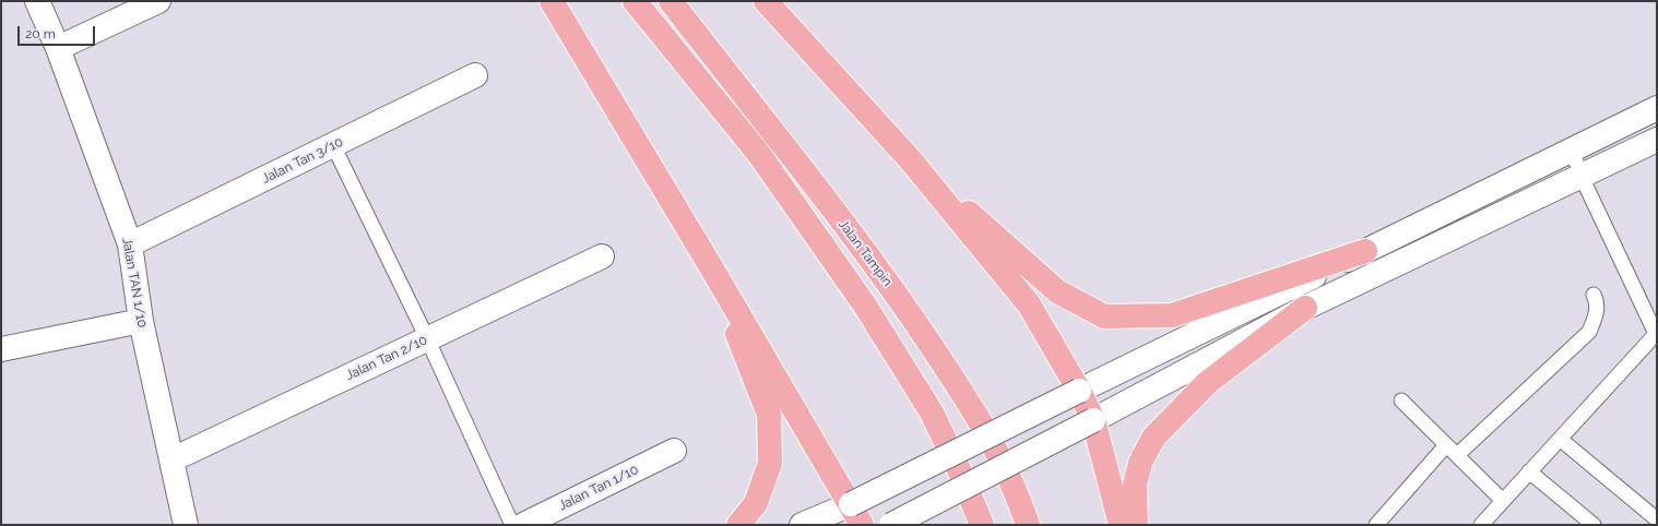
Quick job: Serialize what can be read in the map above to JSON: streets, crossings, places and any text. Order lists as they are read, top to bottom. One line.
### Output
{"streets":{"highway":["Jalan Tampin"],"street":["Jalan Tan 3/10","Jalan TAN 1/10","Jalan Tan 2/10","Jalan Tan 1/10"]},"crossings":[["Jalan Tan 3/10","Jalan TAN 1/10"],["Jalan TAN 1/10","Jalan Tan 2/10"]],"scale_bar":"20 m"}
